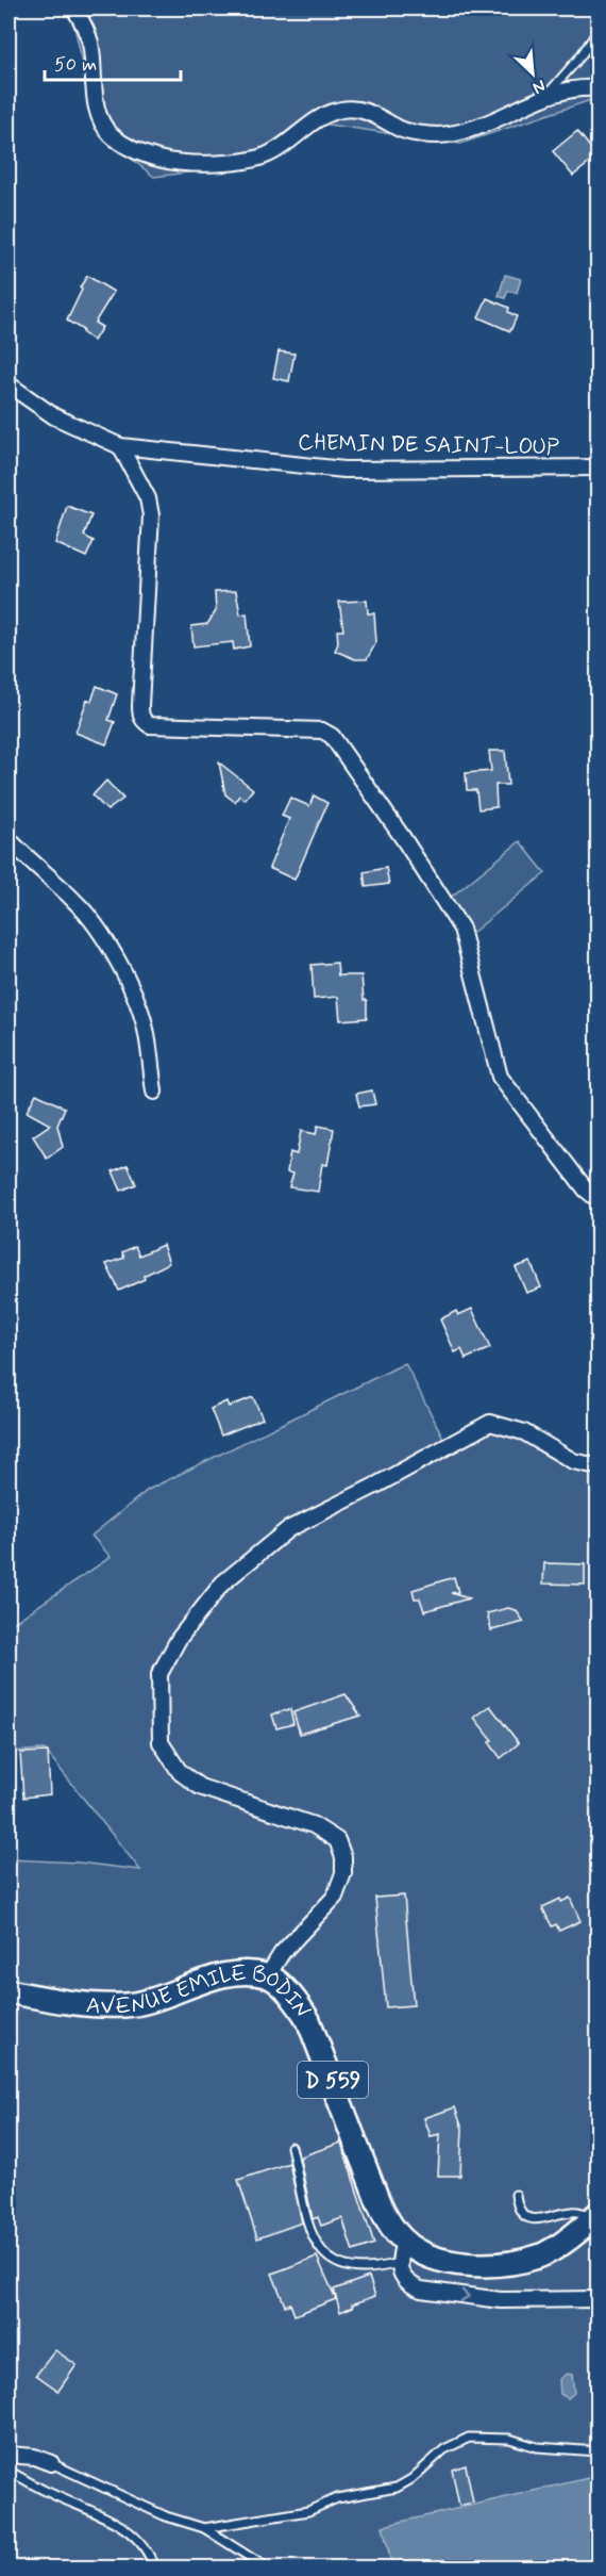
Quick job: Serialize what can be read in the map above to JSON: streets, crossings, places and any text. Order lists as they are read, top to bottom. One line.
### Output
{"streets":{"main road":["AVENUE ÉMILE BODIN","D 559"],"street":["CHEMIN DE SAINT-LOUP"]},"scale_bar":"50 m","north":"bottom right"}
